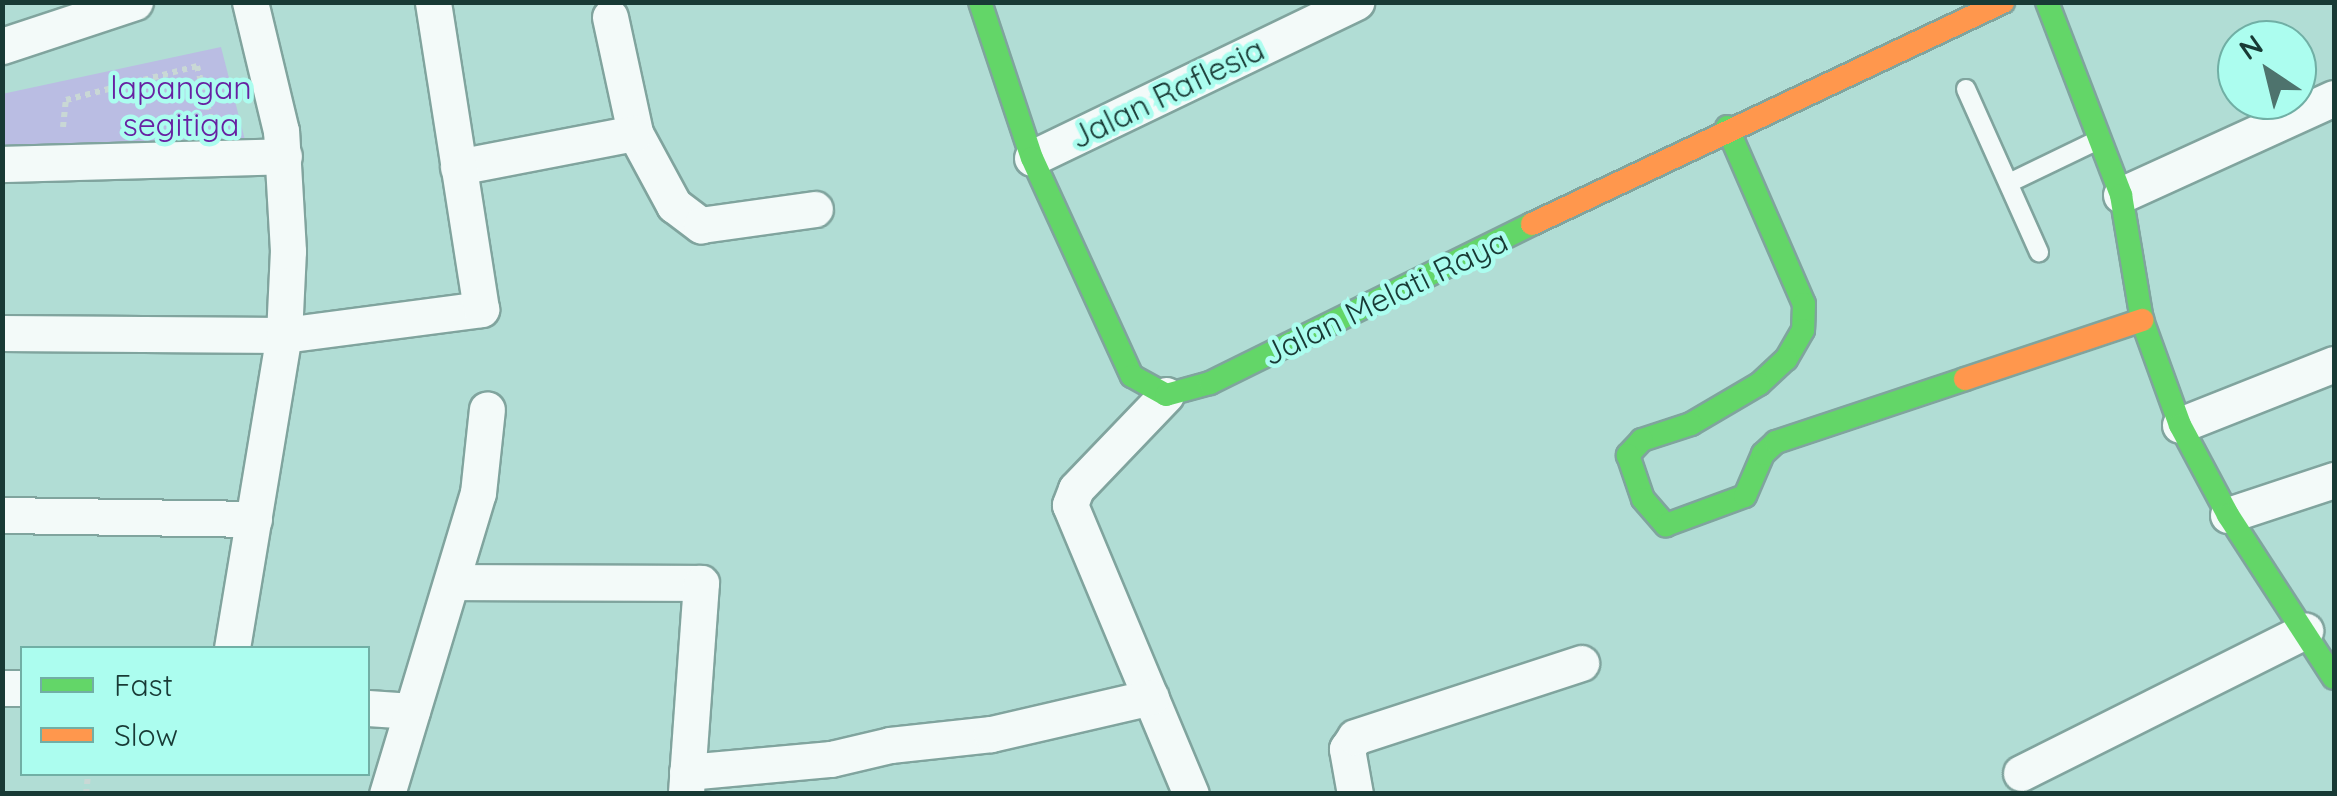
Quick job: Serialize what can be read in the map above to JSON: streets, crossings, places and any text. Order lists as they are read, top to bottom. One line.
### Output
{"streets":{"street":["Jalan Raflesia","Jalan Melati Raya"]},"parks":["lapangan segitiga"],"legend":["Fast","Slow"],"north":"top left"}
